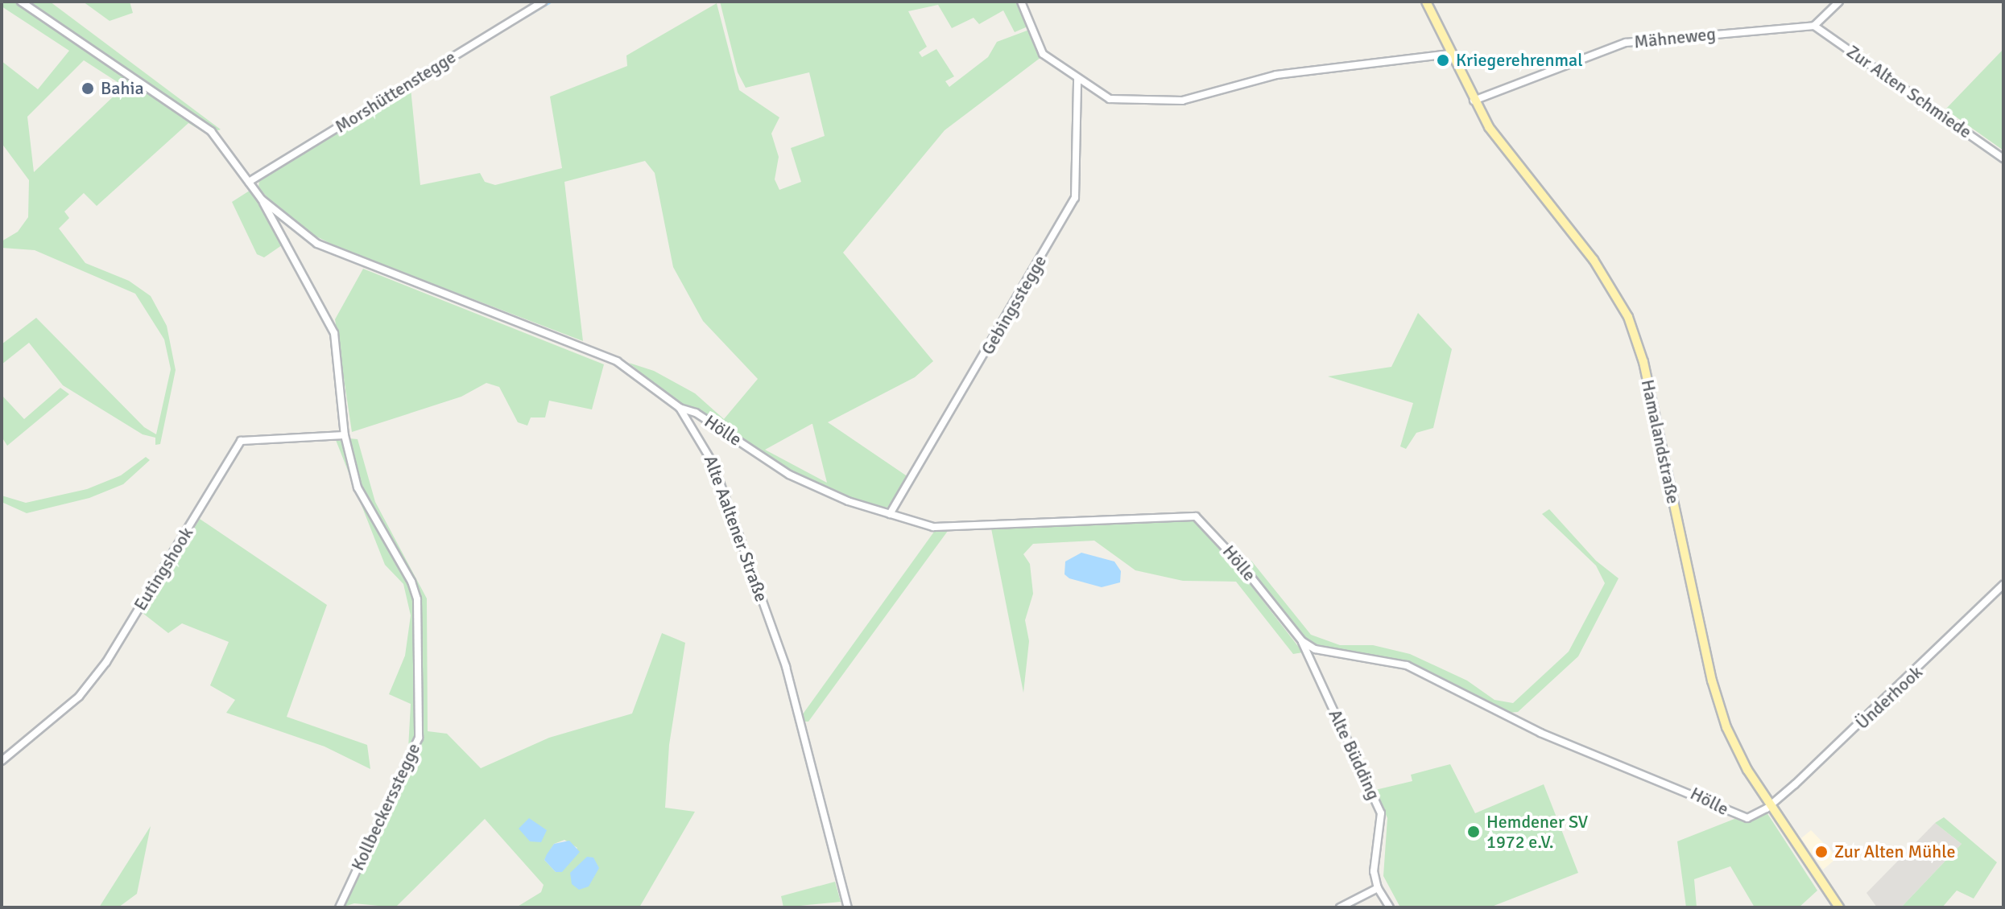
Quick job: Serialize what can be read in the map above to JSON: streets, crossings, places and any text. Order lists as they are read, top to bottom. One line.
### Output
{"streets":{"main road":["Hamalandstraße"],"street":["Mähneweg","Morshüttenstegge","Zur Alten Schmiede","Gebingsstegge","Hölle","Alte Aaltener Straße","Eutingshook","Ünderhook","Alte Büdding","Kollbeckersstegge"]},"crossings":[["Mähneweg","Zur Alten Schmiede"],["Mähneweg","Hamalandstraße"],["Morshüttenstegge","Alte Aaltener Straße"],["Gebingsstegge","Hölle"],["Hölle","Hamalandstraße"],["Hölle","Alte Aaltener Straße"],["Hölle","Ünderhook"],["Hölle","Alte Büdding"],["Hamalandstraße","Ünderhook"],["Alte Aaltener Straße","Kollbeckersstegge"],["Eutingshook","Kollbeckersstegge"]],"places":["Kriegerehrenmal","Bahia","Hemdener SV 1972 e.V.","Zur Alten Mühle"]}
